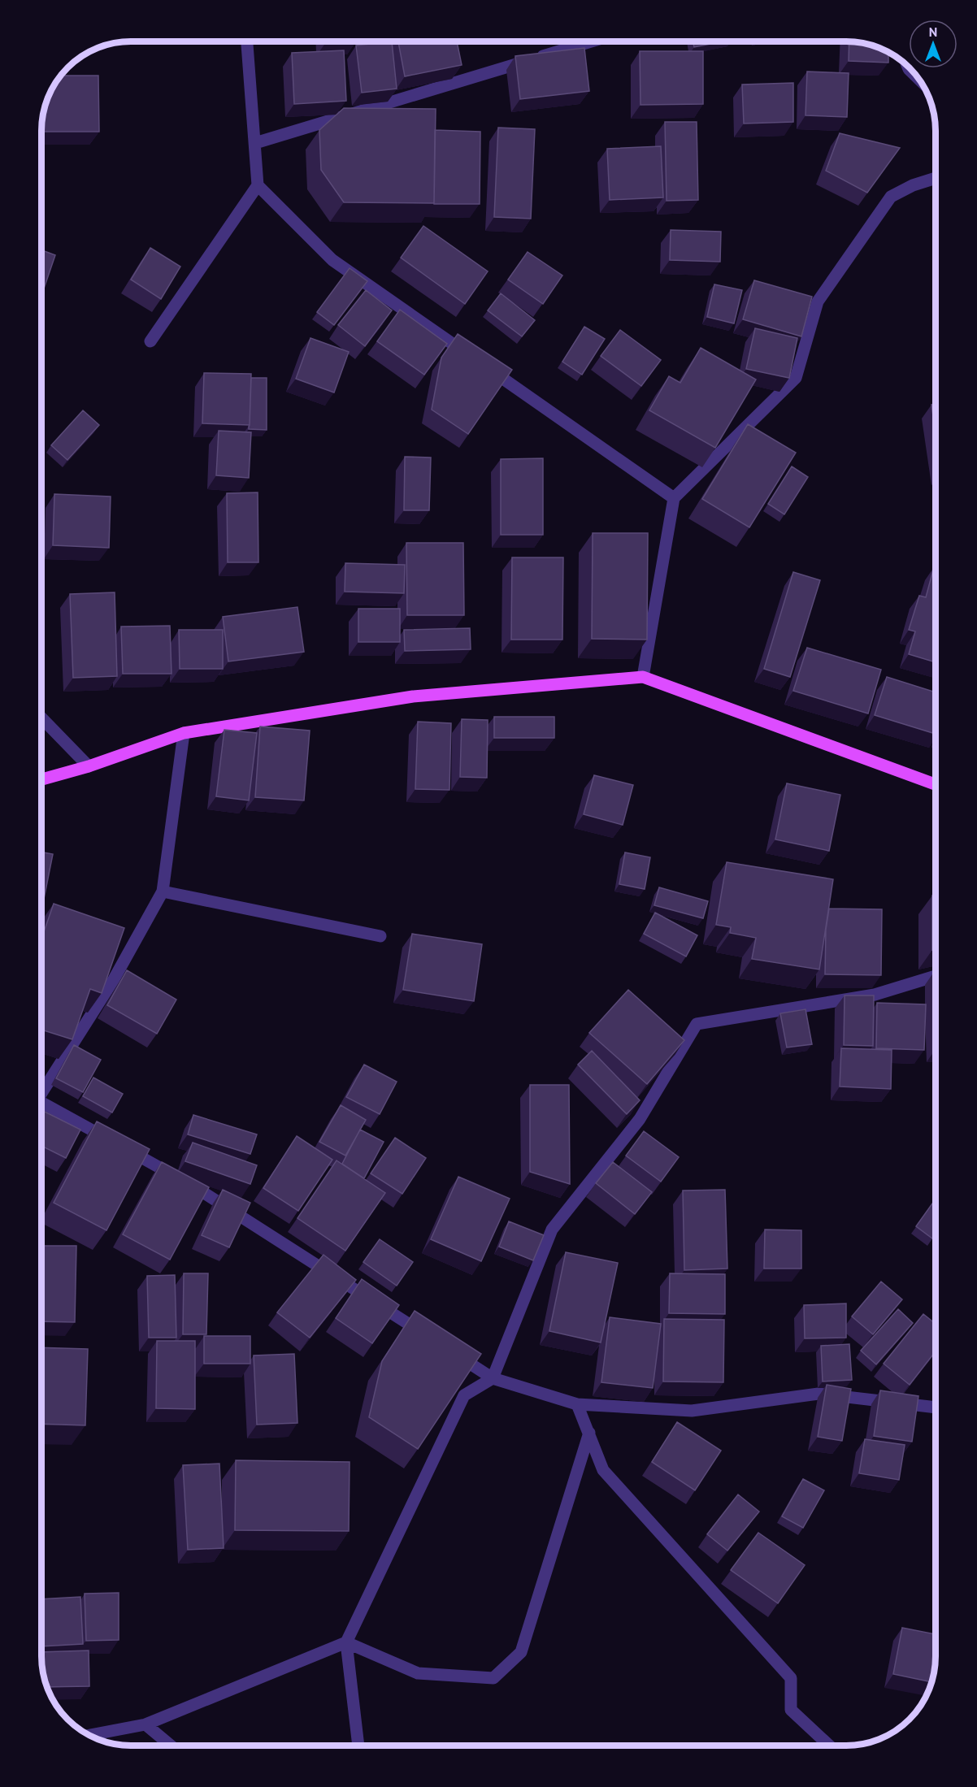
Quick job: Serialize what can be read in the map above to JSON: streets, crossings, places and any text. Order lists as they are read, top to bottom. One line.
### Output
{"north":"top"}
